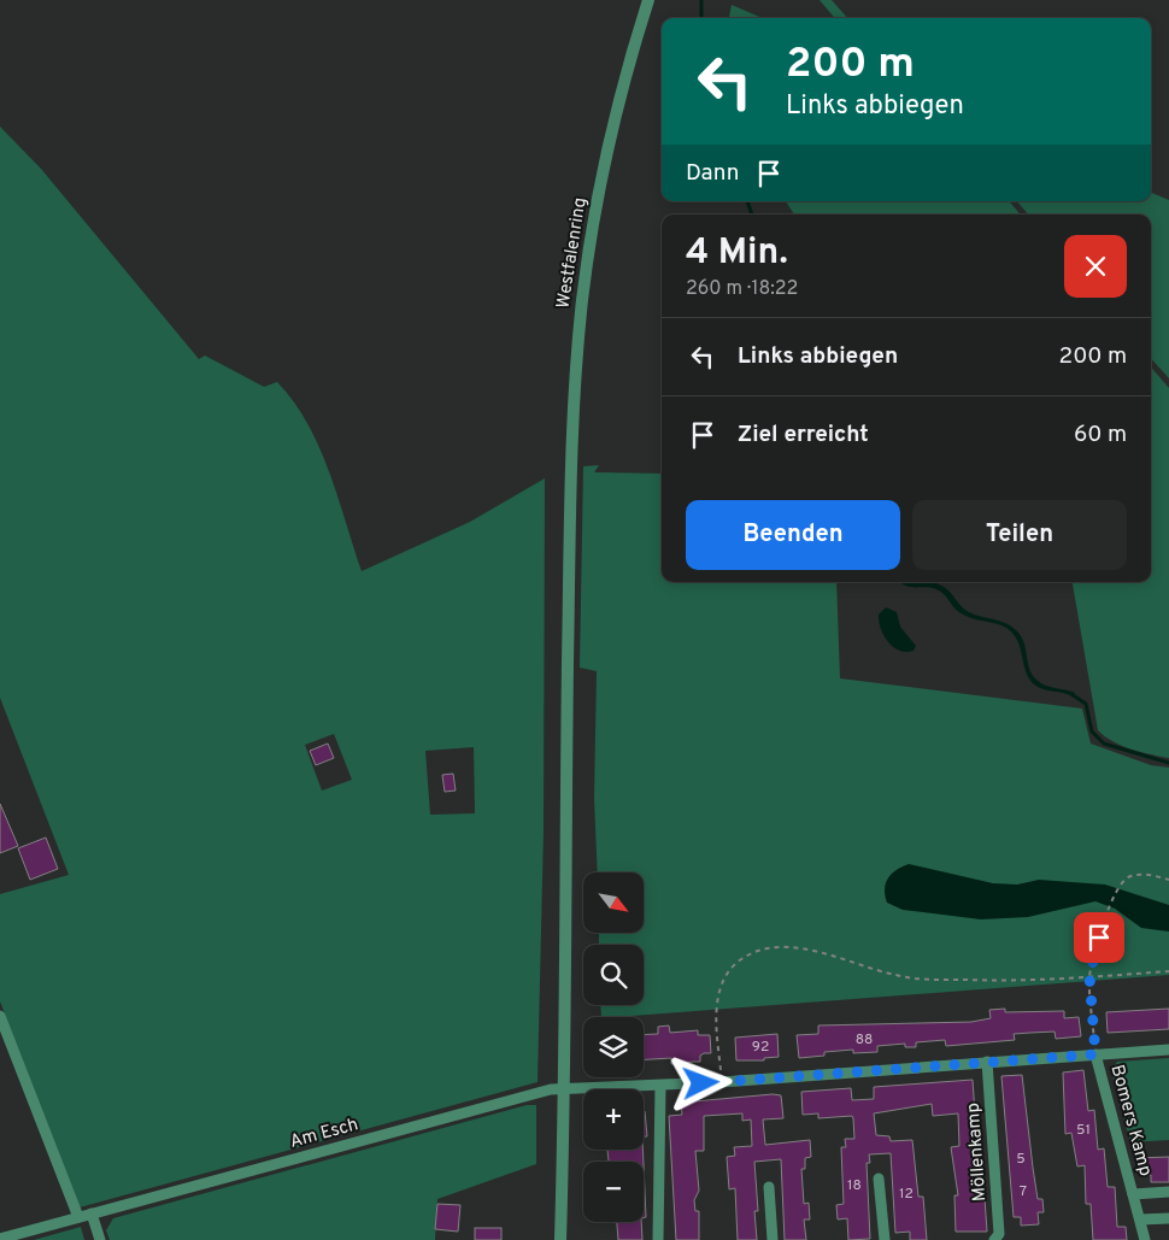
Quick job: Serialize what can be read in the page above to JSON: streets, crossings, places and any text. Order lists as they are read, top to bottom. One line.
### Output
{"streets":{"street":["Westfalenring","Bomers Kamp","Am Esch","Möllenkamp"]},"crossings":[["Westfalenring","Am Esch"],["Bomers Kamp","Am Esch"],["Am Esch","Möllenkamp"]],"house_numbers":["88","92","51","5","18","7","12"],"north":"bottom right","page":{"turn":["200 m","Links abbiegen"],"then":"Dann","heading":["4 Min.","260 m · 18:22"],"list":[{"name":"Links abbiegen","value":"200 m"},{"name":"Ziel erreicht","value":"60 m"}],"buttons":["Beenden","Teilen"],"map_buttons":["+","−"]}}
